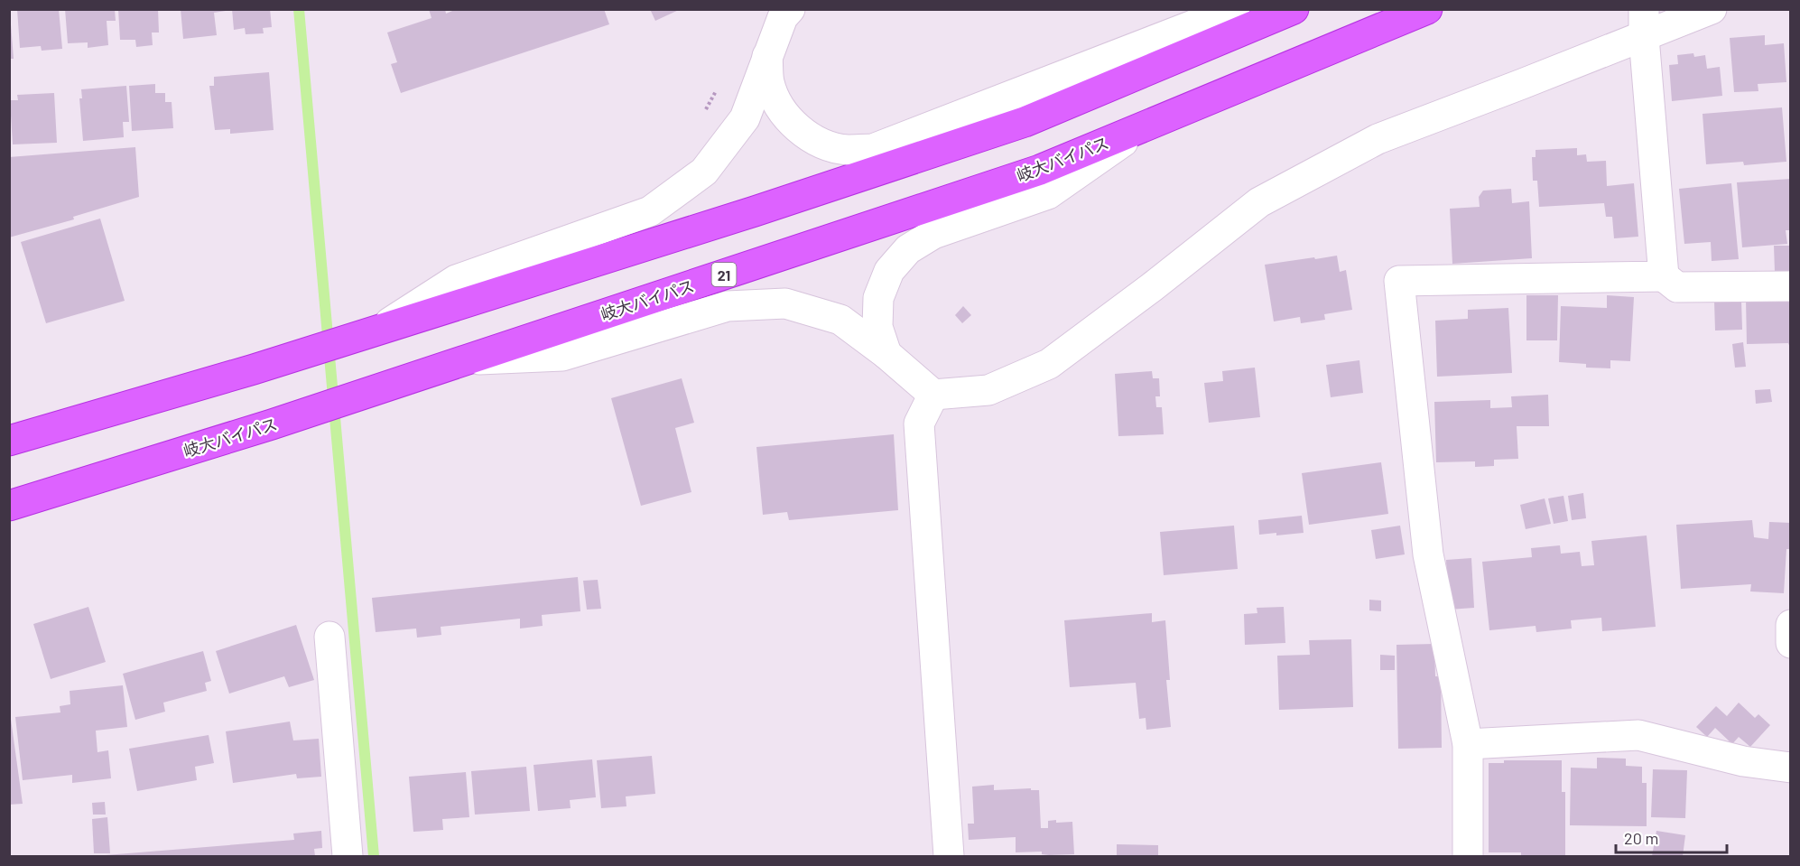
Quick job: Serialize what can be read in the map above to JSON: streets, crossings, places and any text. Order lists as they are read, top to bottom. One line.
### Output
{"streets":{"highway":["岐大バイパス","21"]},"scale_bar":"20 m"}
